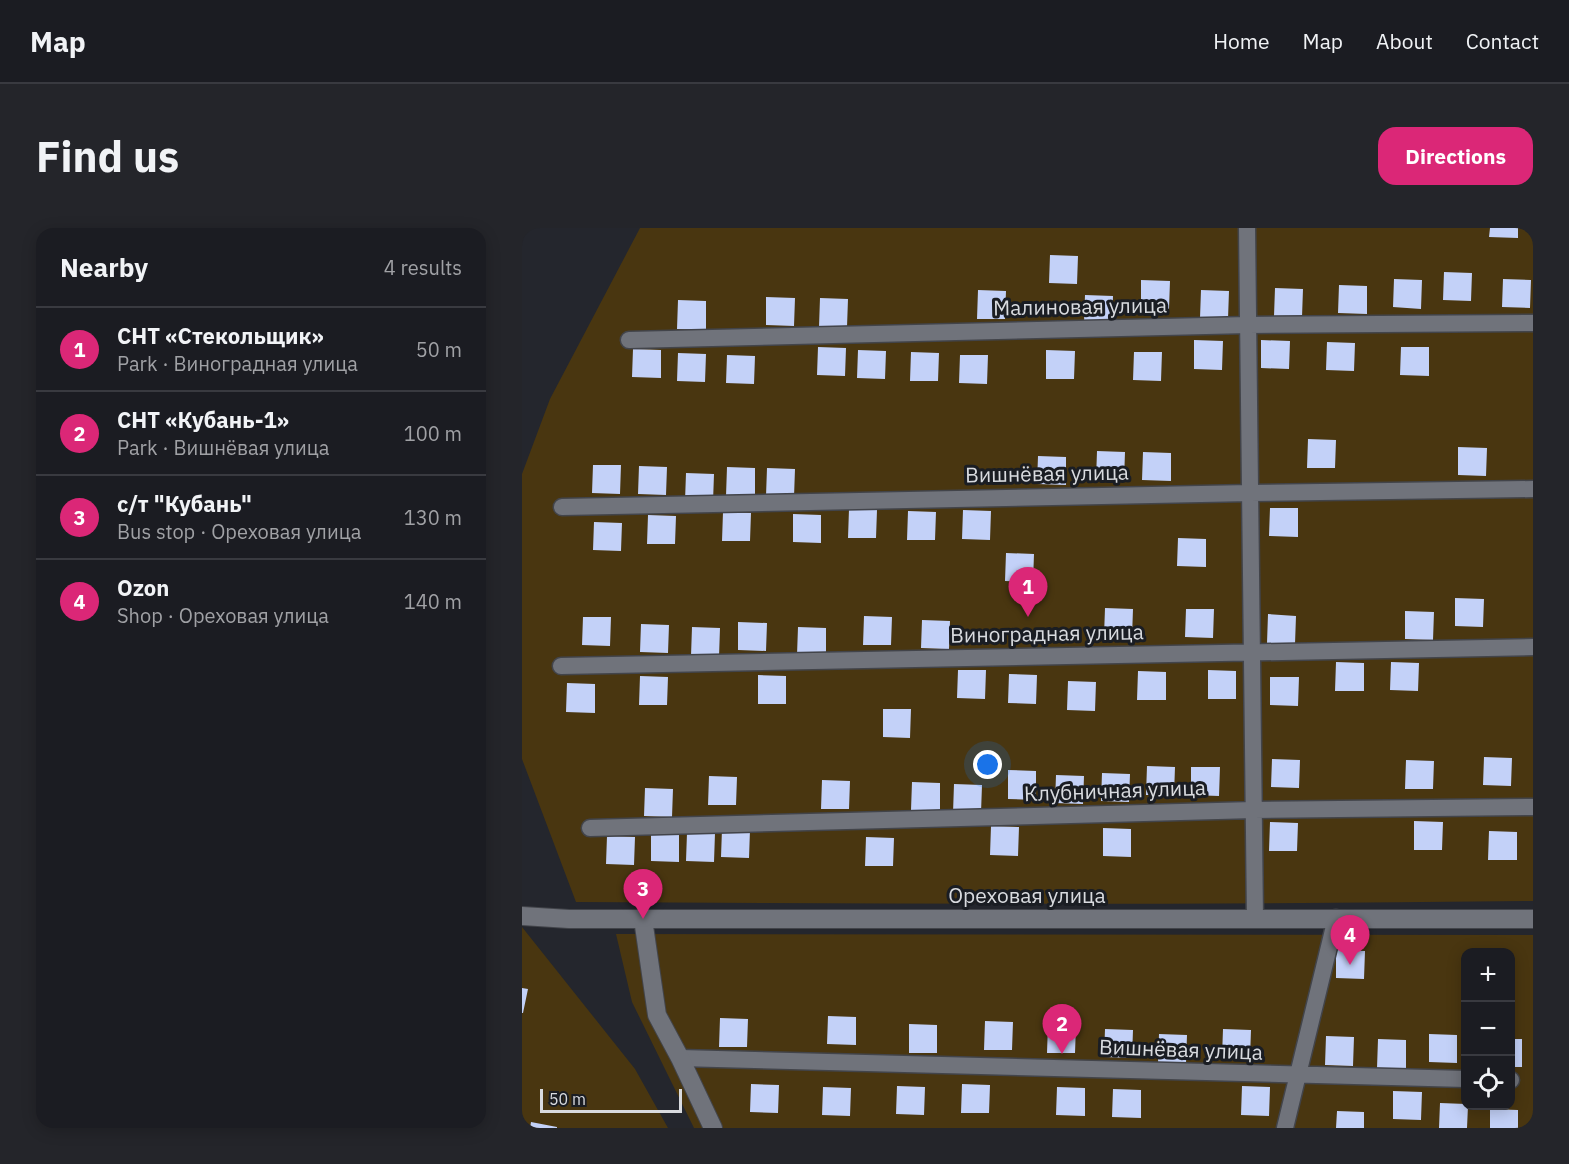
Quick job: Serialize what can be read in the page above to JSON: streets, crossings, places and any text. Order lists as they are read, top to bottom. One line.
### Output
{"streets":{"street":["Малиновая улица","Вишнёвая улица","Виноградная улица","Клубничная улица","Ореховая улица"]},"scale_bar":"50 m","page":{"header":"Map","nav":["Home","Map","About","Contact"],"buttons":"Directions","title":"Find us","heading":["Nearby","4 results"],"list":[{"mark":"1","name":"СНТ «Стекольщик»","note":"Park · Виноградная улица","value":"50 m"},{"mark":"2","name":"СНТ «Кубань-1»","note":"Park · Вишнёвая улица","value":"100 m"},{"mark":"3","name":"с/т \"Кубань\"","note":"Bus stop · Ореховая улица","value":"130 m"},{"mark":"4","name":"Ozon","note":"Shop · Ореховая улица","value":"140 m"}],"pins":["1","3","4","2"],"map_buttons":["+","−"],"scale":"50 m"}}
